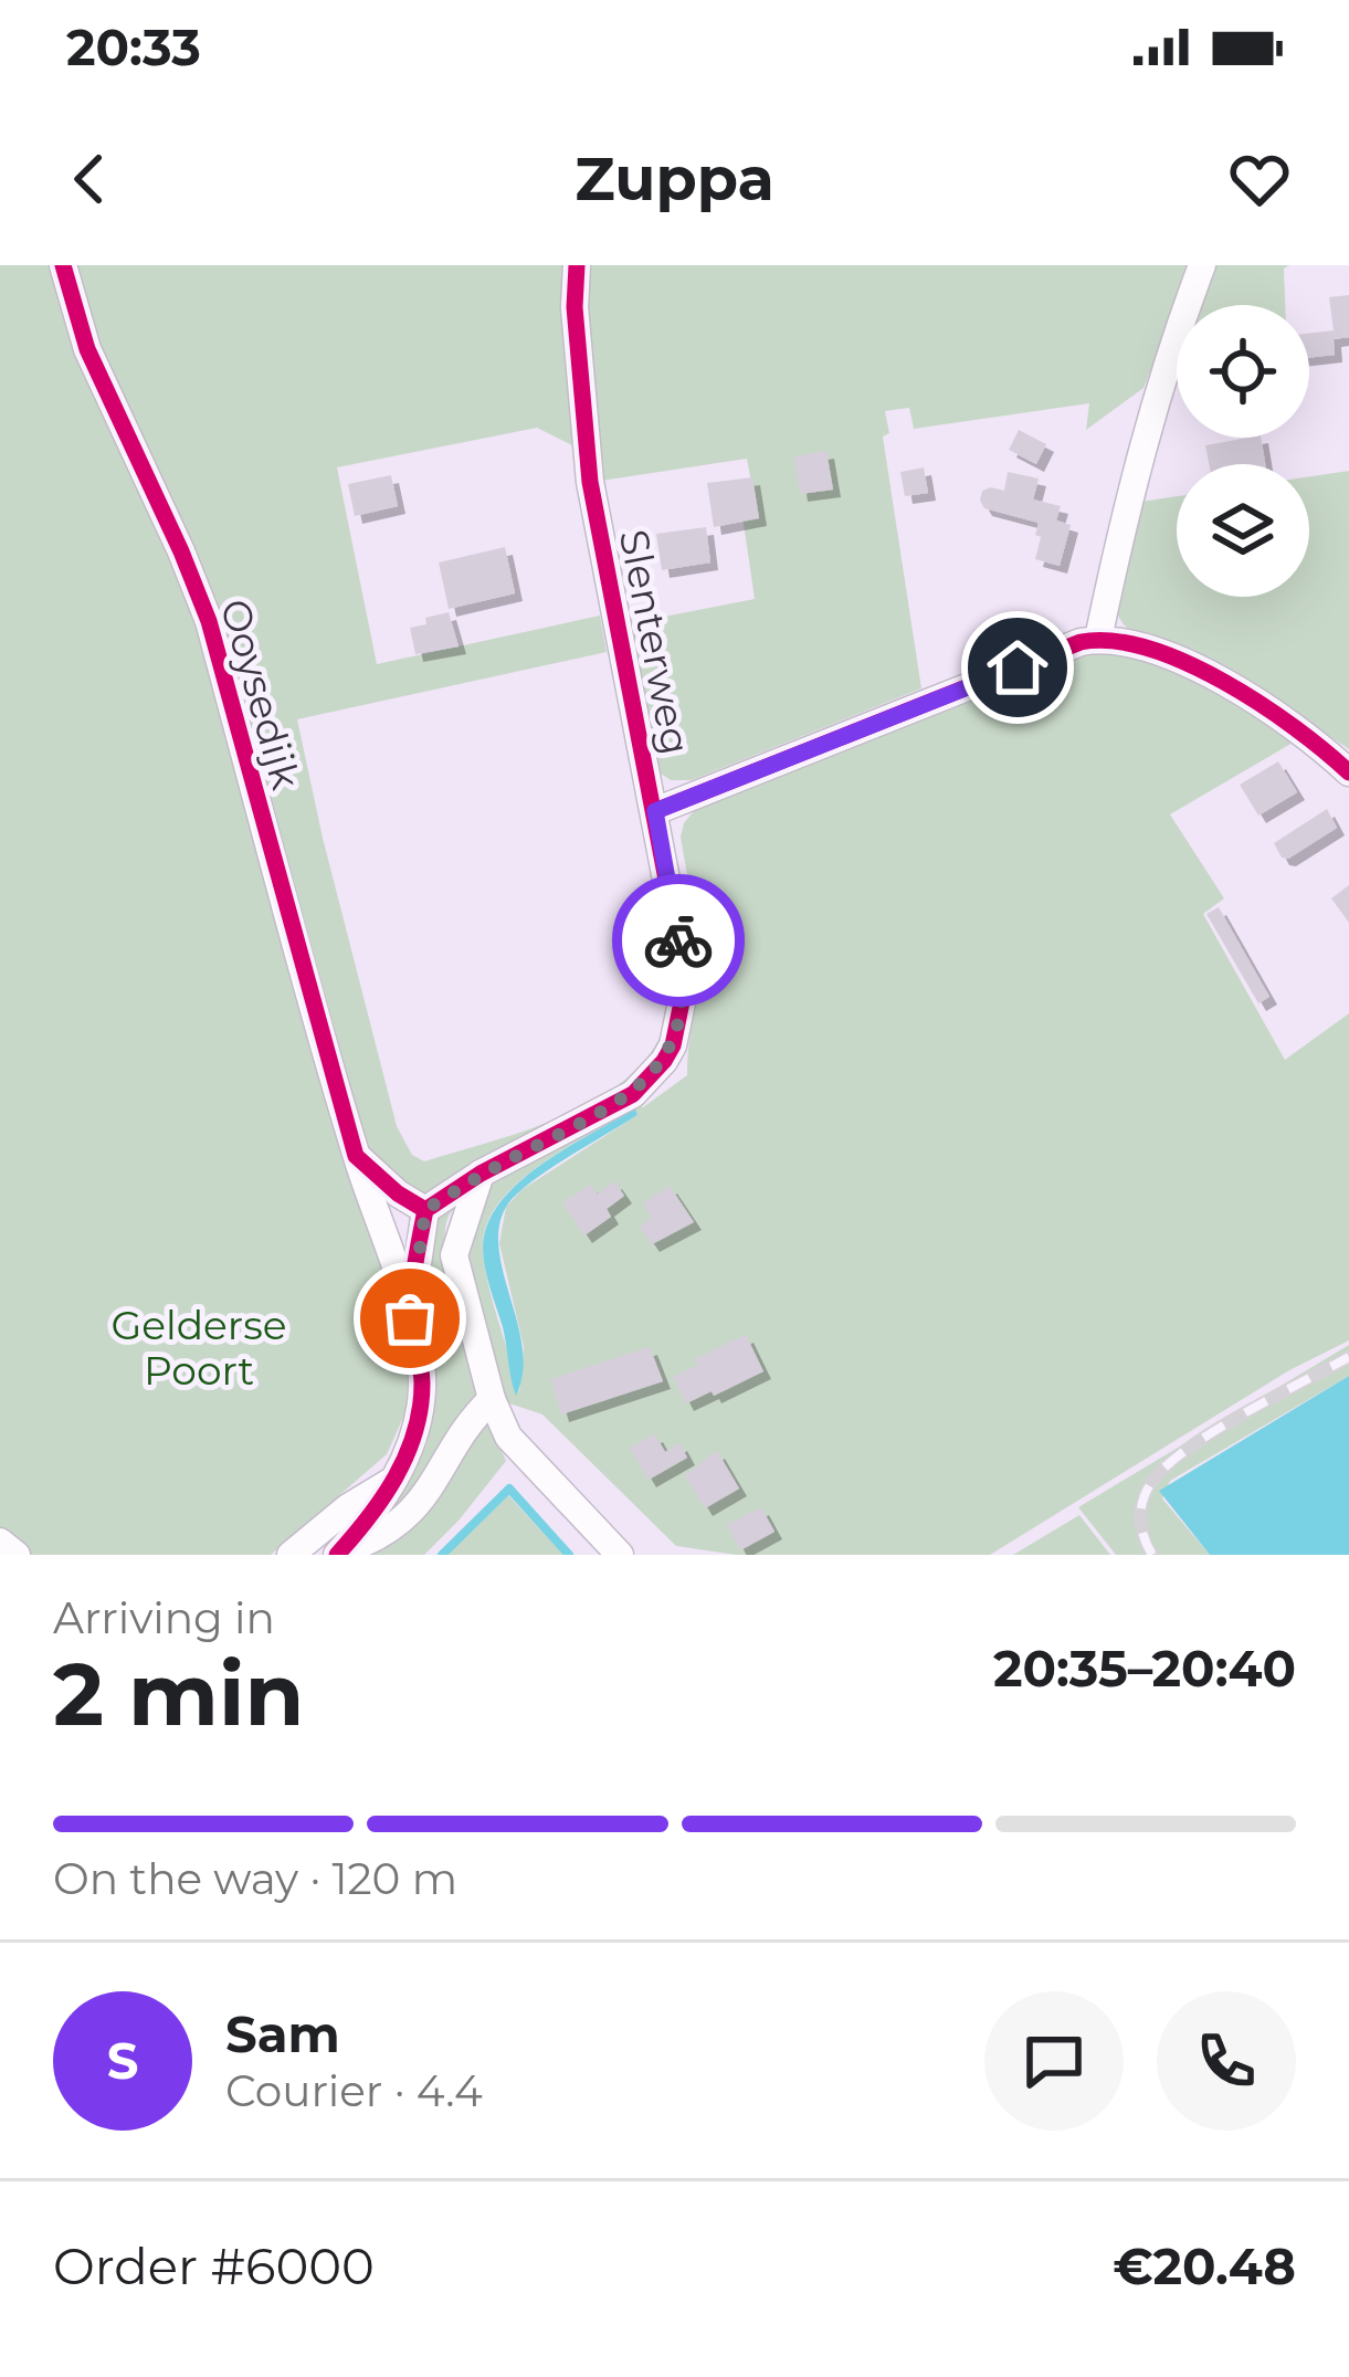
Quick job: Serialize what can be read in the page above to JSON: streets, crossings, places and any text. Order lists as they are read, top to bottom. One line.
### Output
{"streets":{"street":["Slenterweg","Ooysedijk"]},"parks":["Gelderse Poort"],"page":{"status":"20:33","header":"Zuppa","heading":["2 min","Arriving in","20:35–20:40"],"panel":["Sam","Courier · 4.4","Order #6000","€20.48"],"bar":"On the way · 120 m","round":"S"}}
